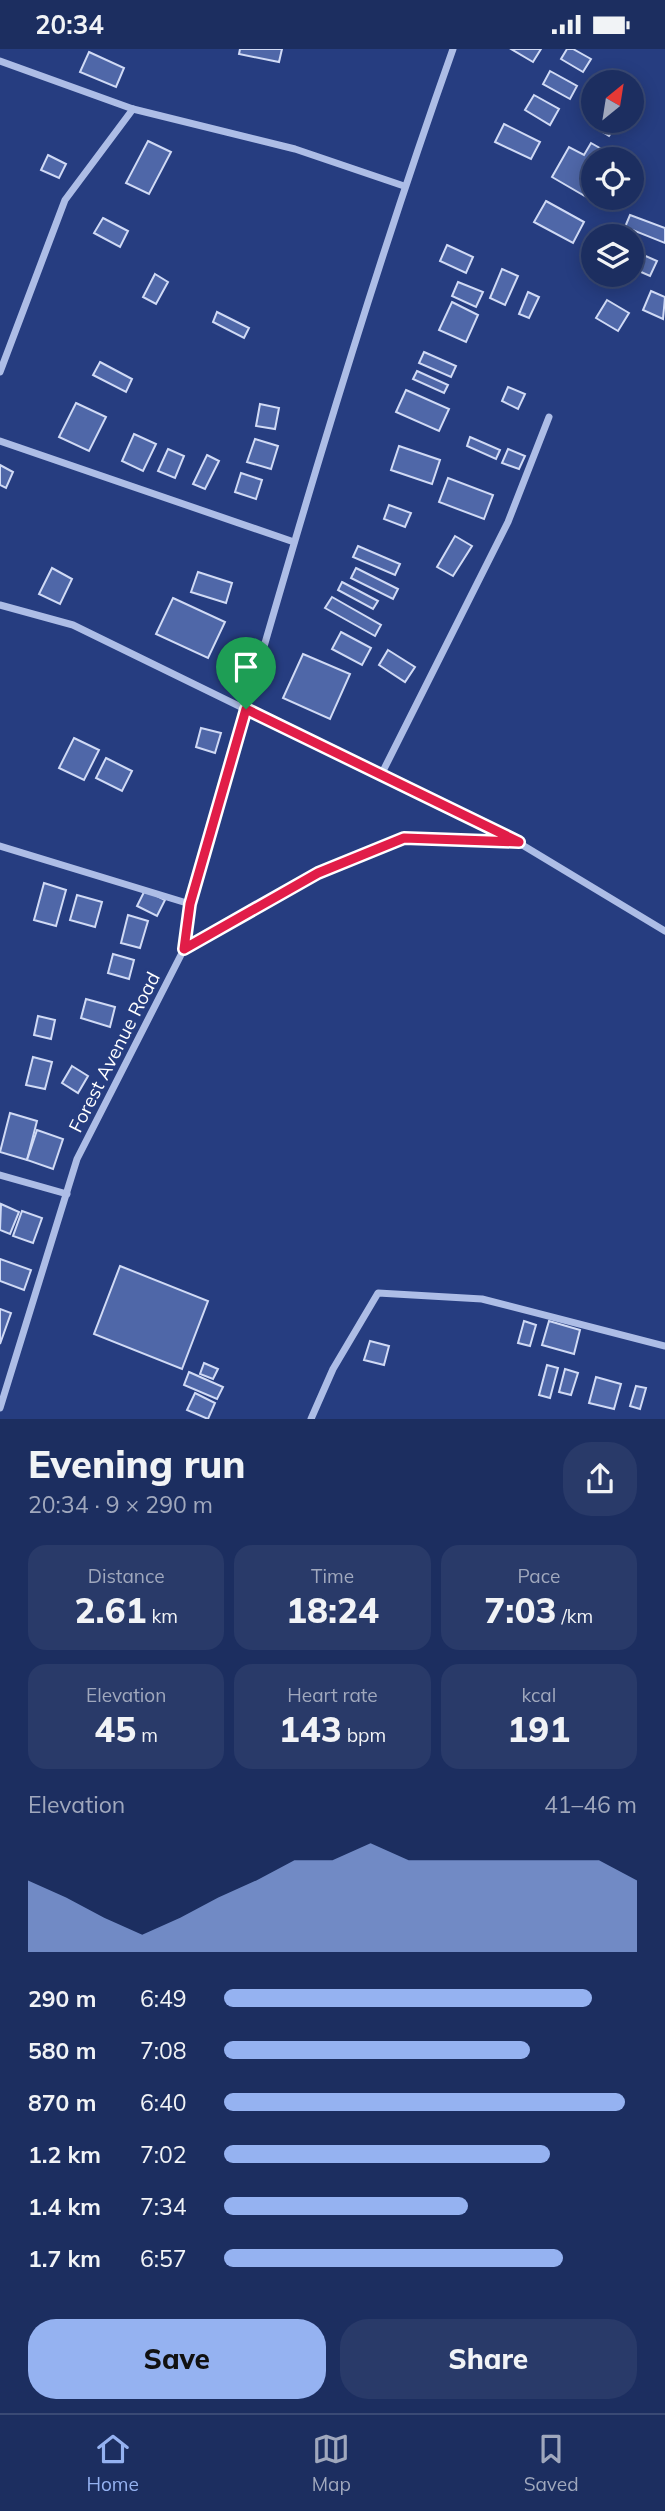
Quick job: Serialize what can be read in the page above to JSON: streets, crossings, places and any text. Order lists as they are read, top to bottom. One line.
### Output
{"streets":{"street":["Forest Avenue Road"]},"north":"top right","page":{"status":"20:34","heading":["Evening run","20:34 · 9 × 290 m"],"stats":[["Distance","2.61 km"],["Time","18:24"],["Pace","7:03 /km"],["Elevation","45 m"],["Heart rate","143 bpm"],["kcal","191"]],"chart":["Elevation","41–46 m"],"list":[{"name":"290 m","note":"6:49"},{"name":"580 m","note":"7:08"},{"name":"870 m","note":"6:40"},{"name":"1.2 km","note":"7:02"},{"name":"1.4 km","note":"7:34"},{"name":"1.7 km","note":"6:57"}],"buttons":["Save","Share"],"tabs":["Home","Map","Saved"]}}
